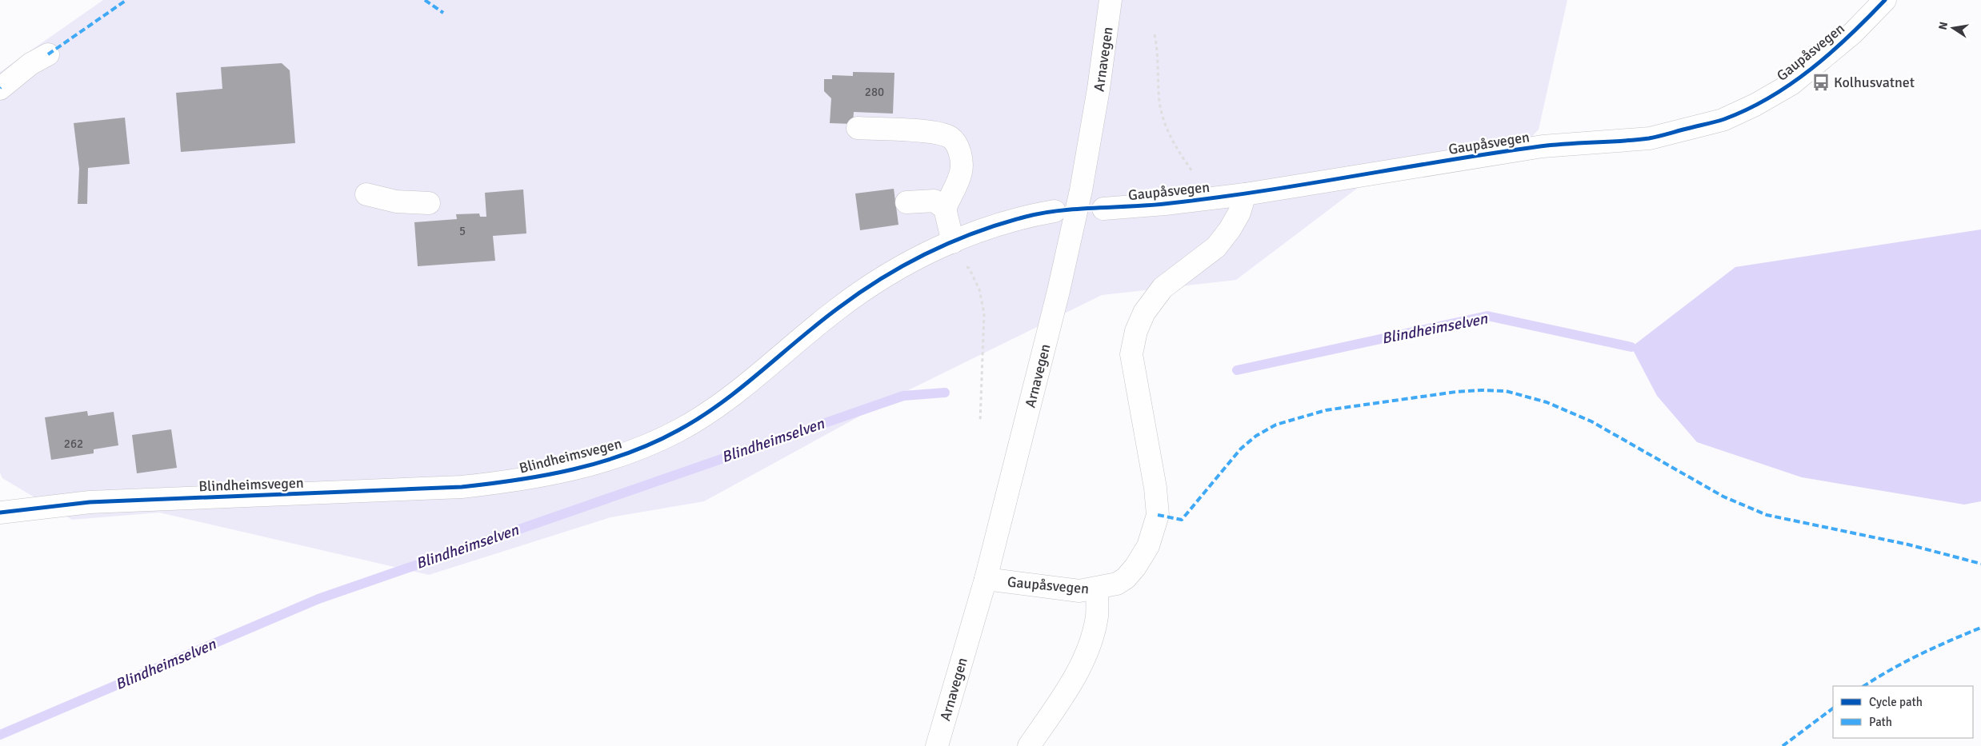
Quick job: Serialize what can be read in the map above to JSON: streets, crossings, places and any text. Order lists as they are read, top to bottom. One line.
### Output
{"streets":{"main road":["Gaupåsvegen","Arnavegen","Blindheimsvegen"]},"crossings":[["Gaupåsvegen","Arnavegen"]],"water":["Blindheimselven"],"places":{"bus stop":["Kolhusvatnet"]},"house_numbers":["280","5","262"],"legend":["Cycle path","Path"],"north":"left"}
